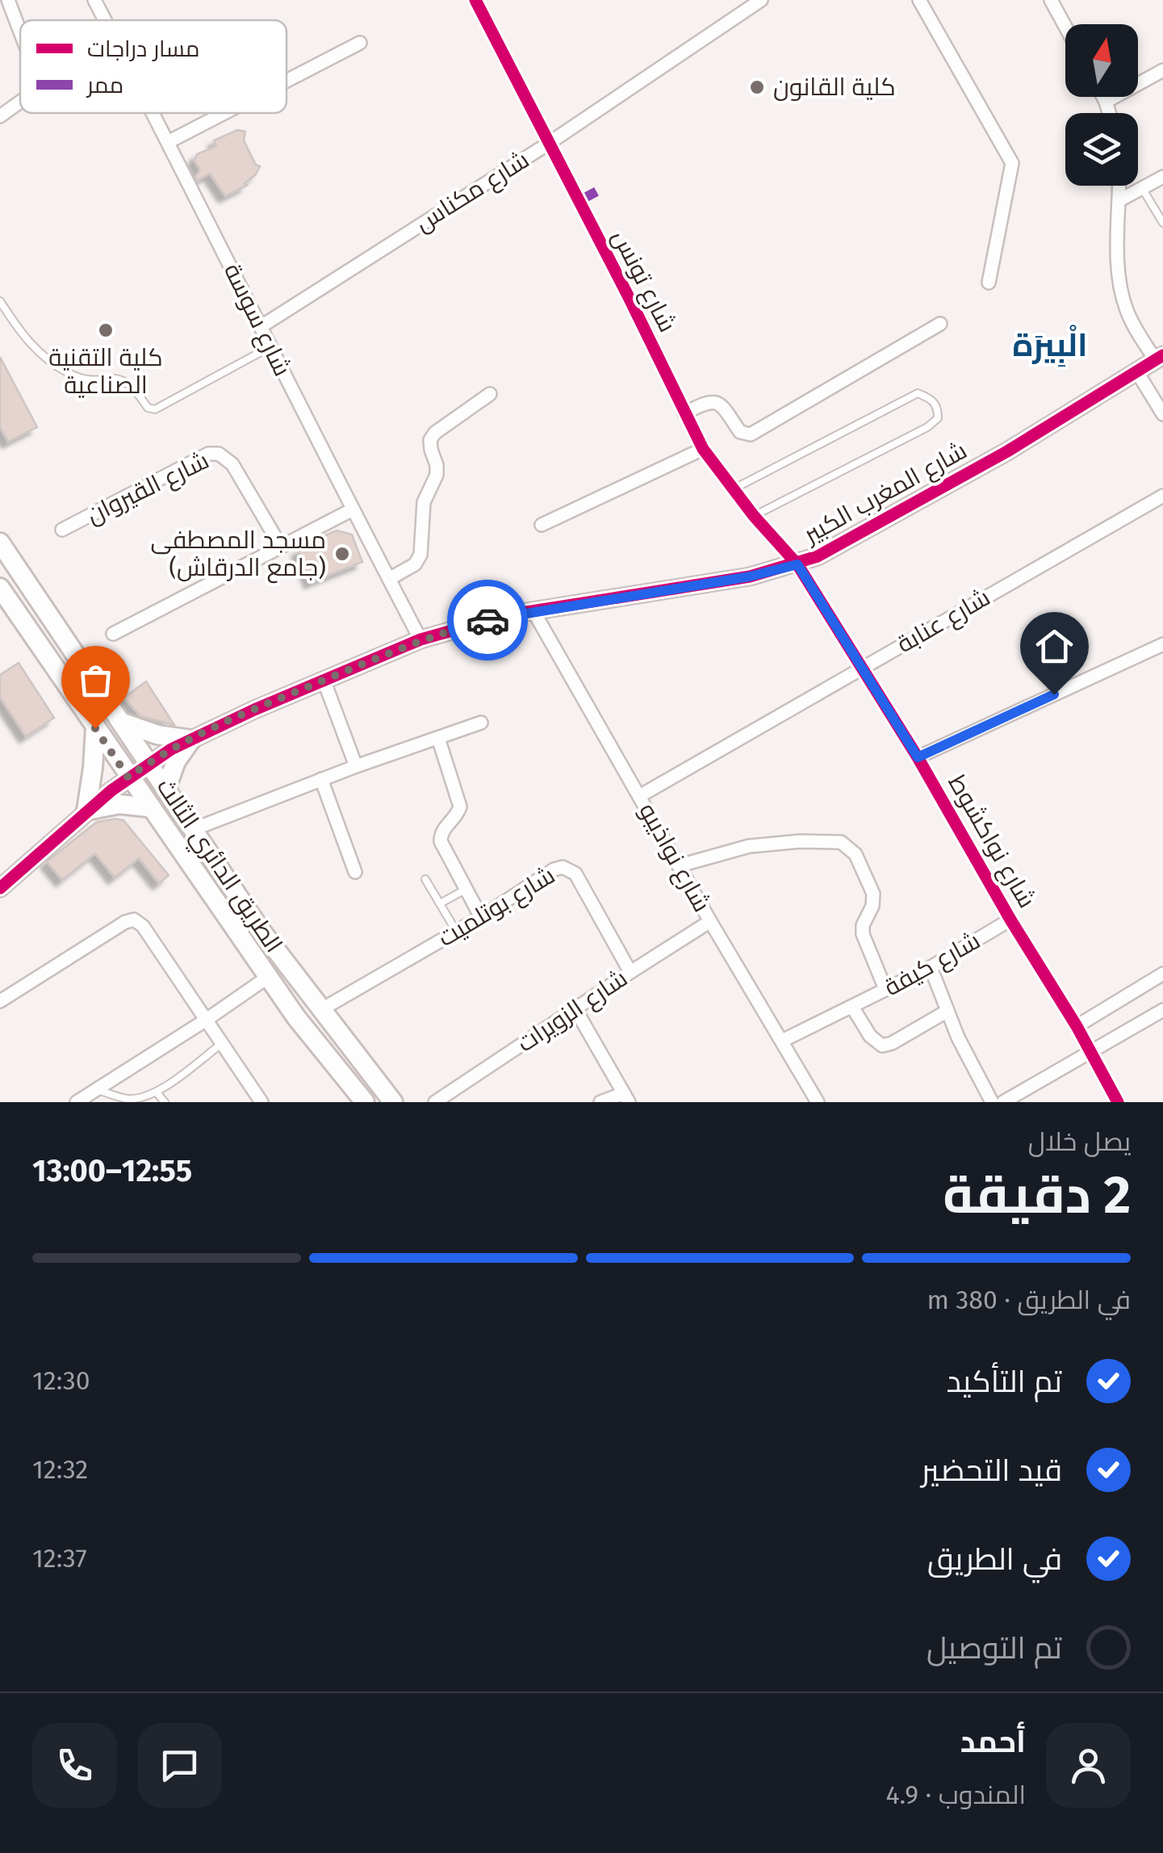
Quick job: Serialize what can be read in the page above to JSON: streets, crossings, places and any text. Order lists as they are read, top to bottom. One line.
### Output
{"streets":{"main road":["الطريق الدائري الثالث"],"street":["شارع مكناس","شارع تونس","شارع سوسة","شارع القيروان","شارع المغرب الكبير","شارع عنابة","شارع نواكشوط","شارع نواذيبو","شارع بوتلميت","شارع كيفة","شارع الزويرات"]},"crossings":[["شارع مكناس","شارع تونس"],["شارع مكناس","شارع سوسة"],["شارع تونس","شارع المغرب الكبير"],["شارع تونس","شارع نواكشوط"],["شارع سوسة","شارع المغرب الكبير"],["شارع المغرب الكبير","شارع نواكشوط"],["شارع المغرب الكبير","شارع نواذيبو"],["شارع المغرب الكبير","الطريق الدائري الثالث"],["شارع عنابة","شارع نواكشوط"],["شارع عنابة","شارع نواذيبو"],["شارع نواكشوط","شارع كيفة"],["شارع نواذيبو","شارع كيفة"],["شارع نواذيبو","شارع الزويرات"],["الطريق الدائري الثالث","شارع بوتلميت"],["شارع بوتلميت","شارع الزويرات"]],"districts":["الْبِيرَة"],"places":["كلية القانون","كلية التقنية الصناعية","مسجد المصطفى (جامع الدرقاش)"],"legend":["مسار دراجات","ممر"],"north":"top","page":{"heading":["2 دقيقة","يصل خلال","12:55–13:00"],"panel":["أحمد","المندوب · 4.9"],"bar":"في الطريق · 380 m","list":[["تم التأكيد","12:30"],["قيد التحضير","12:32"],["في الطريق","12:37"],"تم التوصيل"]}}
